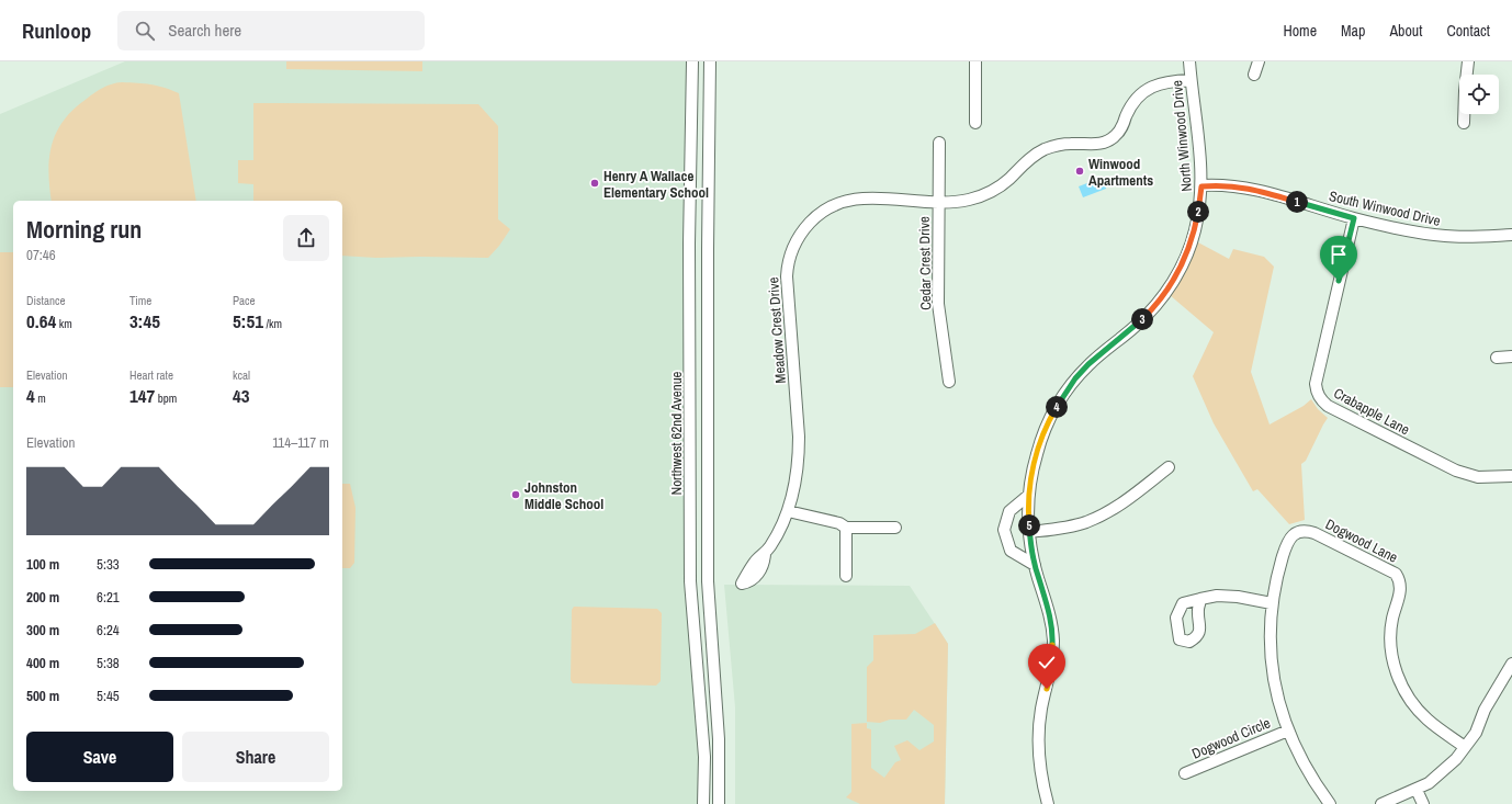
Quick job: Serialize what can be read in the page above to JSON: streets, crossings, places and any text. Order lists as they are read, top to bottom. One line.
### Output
{"streets":{"street":["North Winwood Drive","South Winwood Drive","Cedar Crest Drive","Meadow Crest Drive","Crabapple Lane","Northwest 62nd Avenue","Dogwood Lane","Dogwood Circle"]},"crossings":[["North Winwood Drive","South Winwood Drive"],["North Winwood Drive","Meadow Crest Drive"],["South Winwood Drive","Crabapple Lane"],["Cedar Crest Drive","Meadow Crest Drive"],["Dogwood Lane","Dogwood Circle"]],"places":["Winwood Apartments","Henry A Wallace Elementary School","Johnston Middle School"],"page":{"header":"Runloop","search":"Search here","nav":["Home","Map","About","Contact"],"pins":["1","2","3","4","5"],"heading":["Morning run","07:46"],"stats":[["Distance","0.64 km"],["Time","3:45"],["Pace","5:51 /km"],["Elevation","4 m"],["Heart rate","147 bpm"],["kcal","43"]],"chart":["Elevation","114–117 m"],"list":[{"name":"100 m","note":"5:33"},{"name":"200 m","note":"6:21"},{"name":"300 m","note":"6:24"},{"name":"400 m","note":"5:38"},{"name":"500 m","note":"5:45"}],"buttons":["Save","Share"]}}
